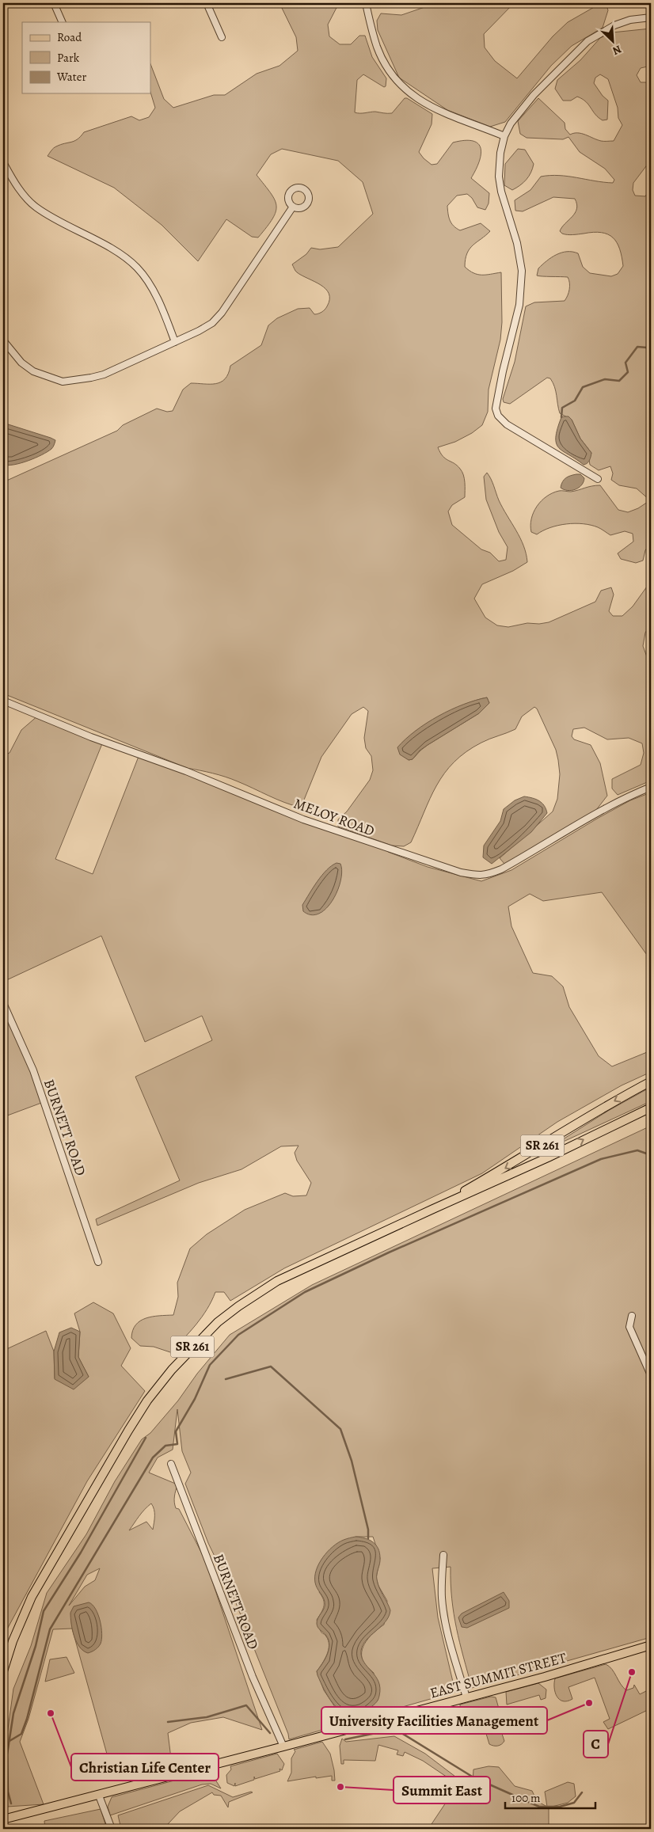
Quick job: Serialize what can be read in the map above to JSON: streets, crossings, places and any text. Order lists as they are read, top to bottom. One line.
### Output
{"streets":{"main road":["SR 261","EAST SUMMIT STREET"],"street":["MELOY ROAD","BURNETT ROAD"]},"crossings":[["BURNETT ROAD","EAST SUMMIT STREET"]],"places":["C","University Facilities Management","Christian Life Center","Summit East"],"legend":["Road","Park","Water"],"scale_bar":"100 m","north":"bottom right"}
